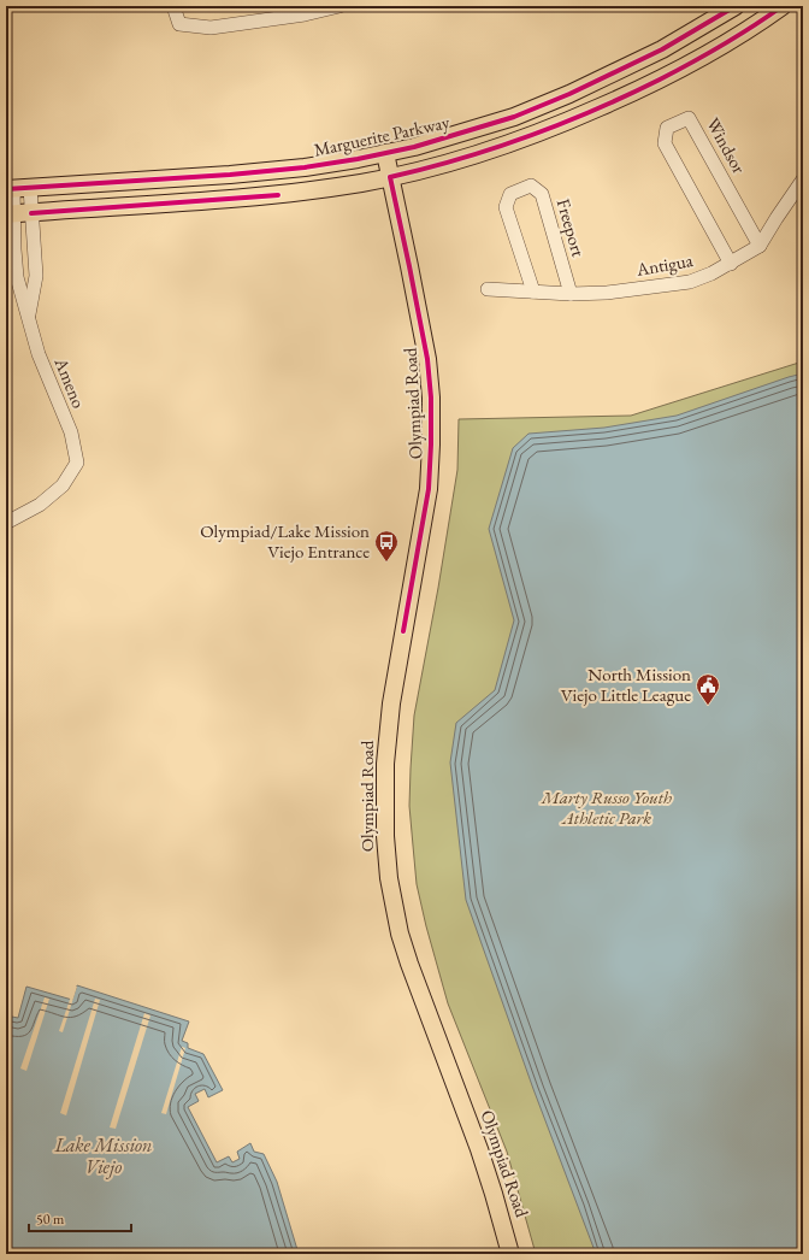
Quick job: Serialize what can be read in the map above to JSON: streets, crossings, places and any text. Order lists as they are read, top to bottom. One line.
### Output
{"streets":{"main road":["Marguerite Parkway","Olympiad Road"],"street":["Windsor","Freeport","Antigua","Ameno"]},"crossings":[["Marguerite Parkway","Ameno"],["Marguerite Parkway","Olympiad Road"],["Windsor","Antigua"],["Freeport","Antigua"]],"water":["Lake Mission Viejo"],"parks":["Marty Russo Youth Athletic Park"],"places":{"bus stop":["Olympiad/Lake Mission Viejo Entrance"],"public building":["North Mission Viejo Little League"]},"scale_bar":"50 m"}
